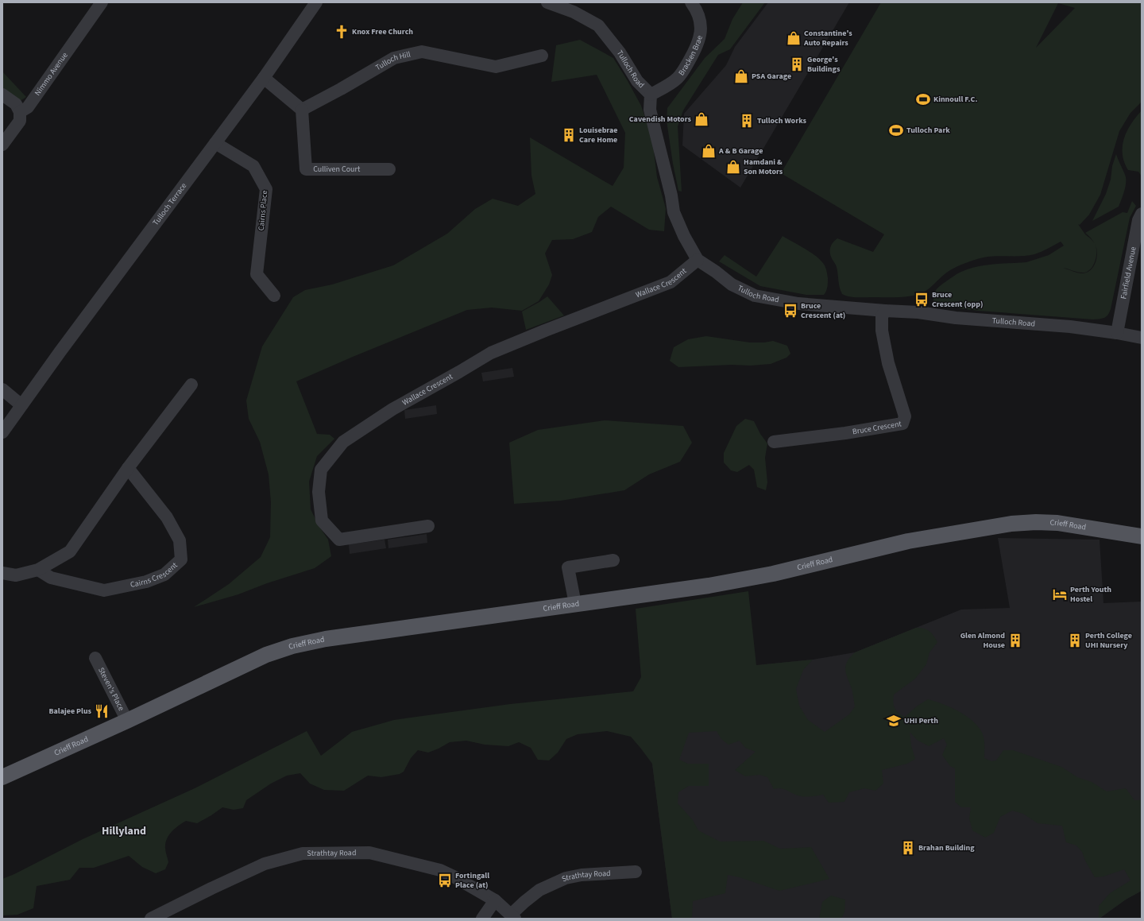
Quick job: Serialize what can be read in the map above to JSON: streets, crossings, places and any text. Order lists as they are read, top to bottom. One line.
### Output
{"streets":{"main road":["Crieff Road"],"street":["Bracken Brae","Tulloch Hill","Tulloch Road","Nimmo Avenue","Culliven Court","Tulloch Terrace","Cairns Place","Fairfield Avenue","Wallace Crescent","Bruce Crescent","Cairns Crescent","Steven's Place","Strathtay Road"]},"crossings":[["Bracken Brae","Tulloch Road"],["Tulloch Hill","Culliven Court"],["Tulloch Road","Fairfield Avenue"],["Tulloch Road","Wallace Crescent"],["Tulloch Road","Bruce Crescent"],["Tulloch Terrace","Cairns Place"],["Crieff Road","Steven's Place"]],"districts":["Hillyland"],"places":{"church":["Knox Free Church"],"shop":["Constantine's Auto Repairs","PSA Garage","Cavendish Motors","A & B Garage","Hamdani & Son Motors"],"building":["George's Buildings","Tulloch Works","Louisebrae Care Home","Glen Almond House","Perth College UHI Nursery","Brahan Building"],"sports":["Kinnoull F.C.","Tulloch Park"],"bus stop":["Bruce Crescent (opp)","Bruce Crescent (at)","Fortingall Place (at)"],"hotel":["Perth Youth Hostel"],"restaurant":["Balajee Plus"],"school or university":["UHI Perth"]}}
